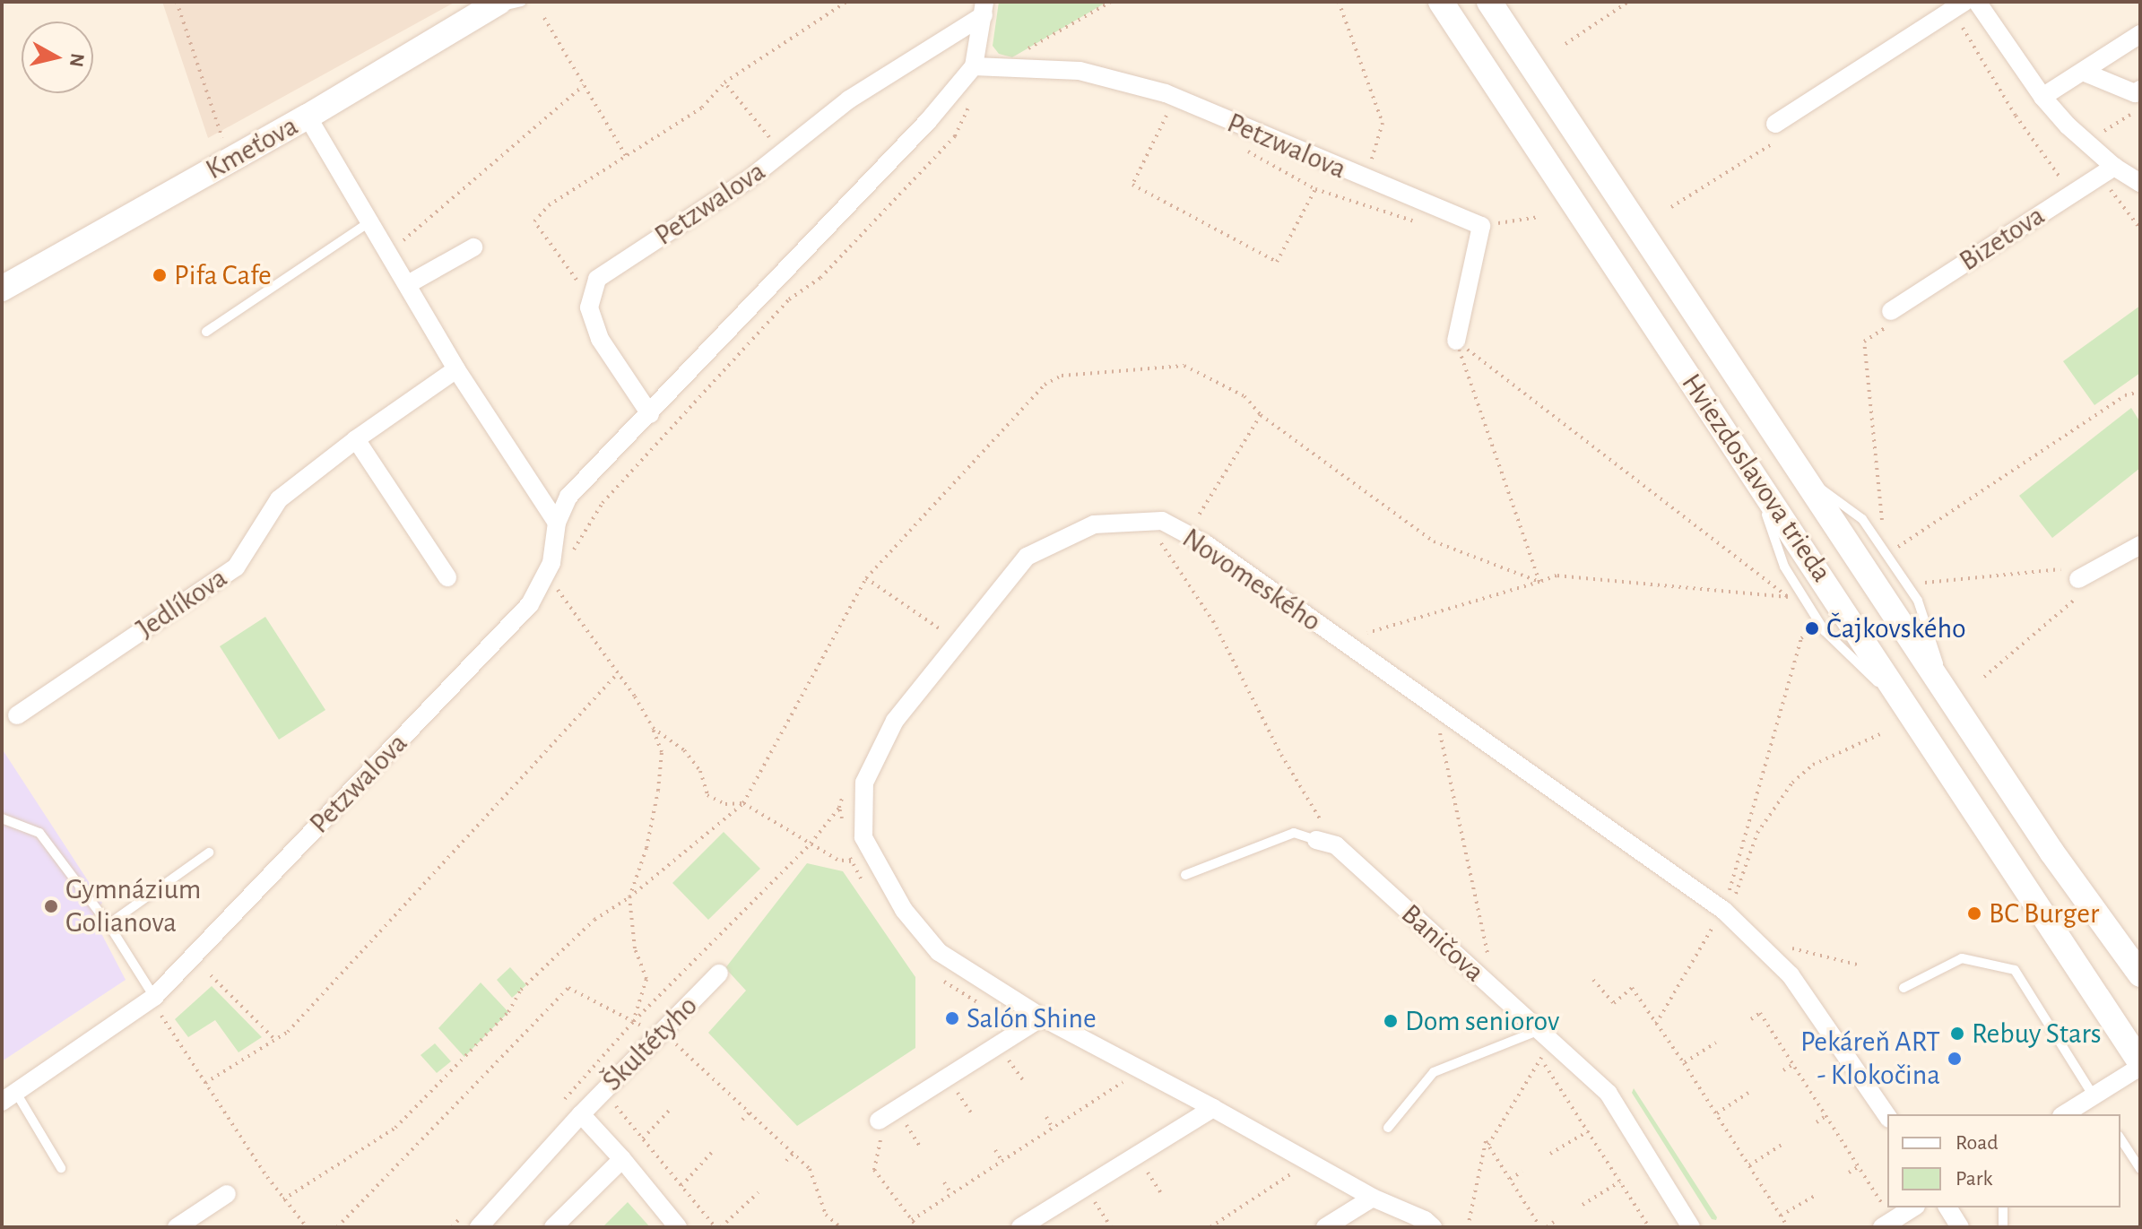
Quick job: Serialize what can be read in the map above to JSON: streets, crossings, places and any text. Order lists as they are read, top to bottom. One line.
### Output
{"streets":{"street":["Petzwalova","Kmeťova","Bizetova","Hviezdoslavova trieda","Novomeského","Jedlíkova","Baničova","Škultétyho"]},"places":["Pifa Cafe","Čajkovského","Gymnázium Golianova","BC Burger","Salón Shine","Dom seniorov","Rebuy Stars","Pekáreň ART - Klokočina"],"legend":["Road","Park"],"north":"right"}
